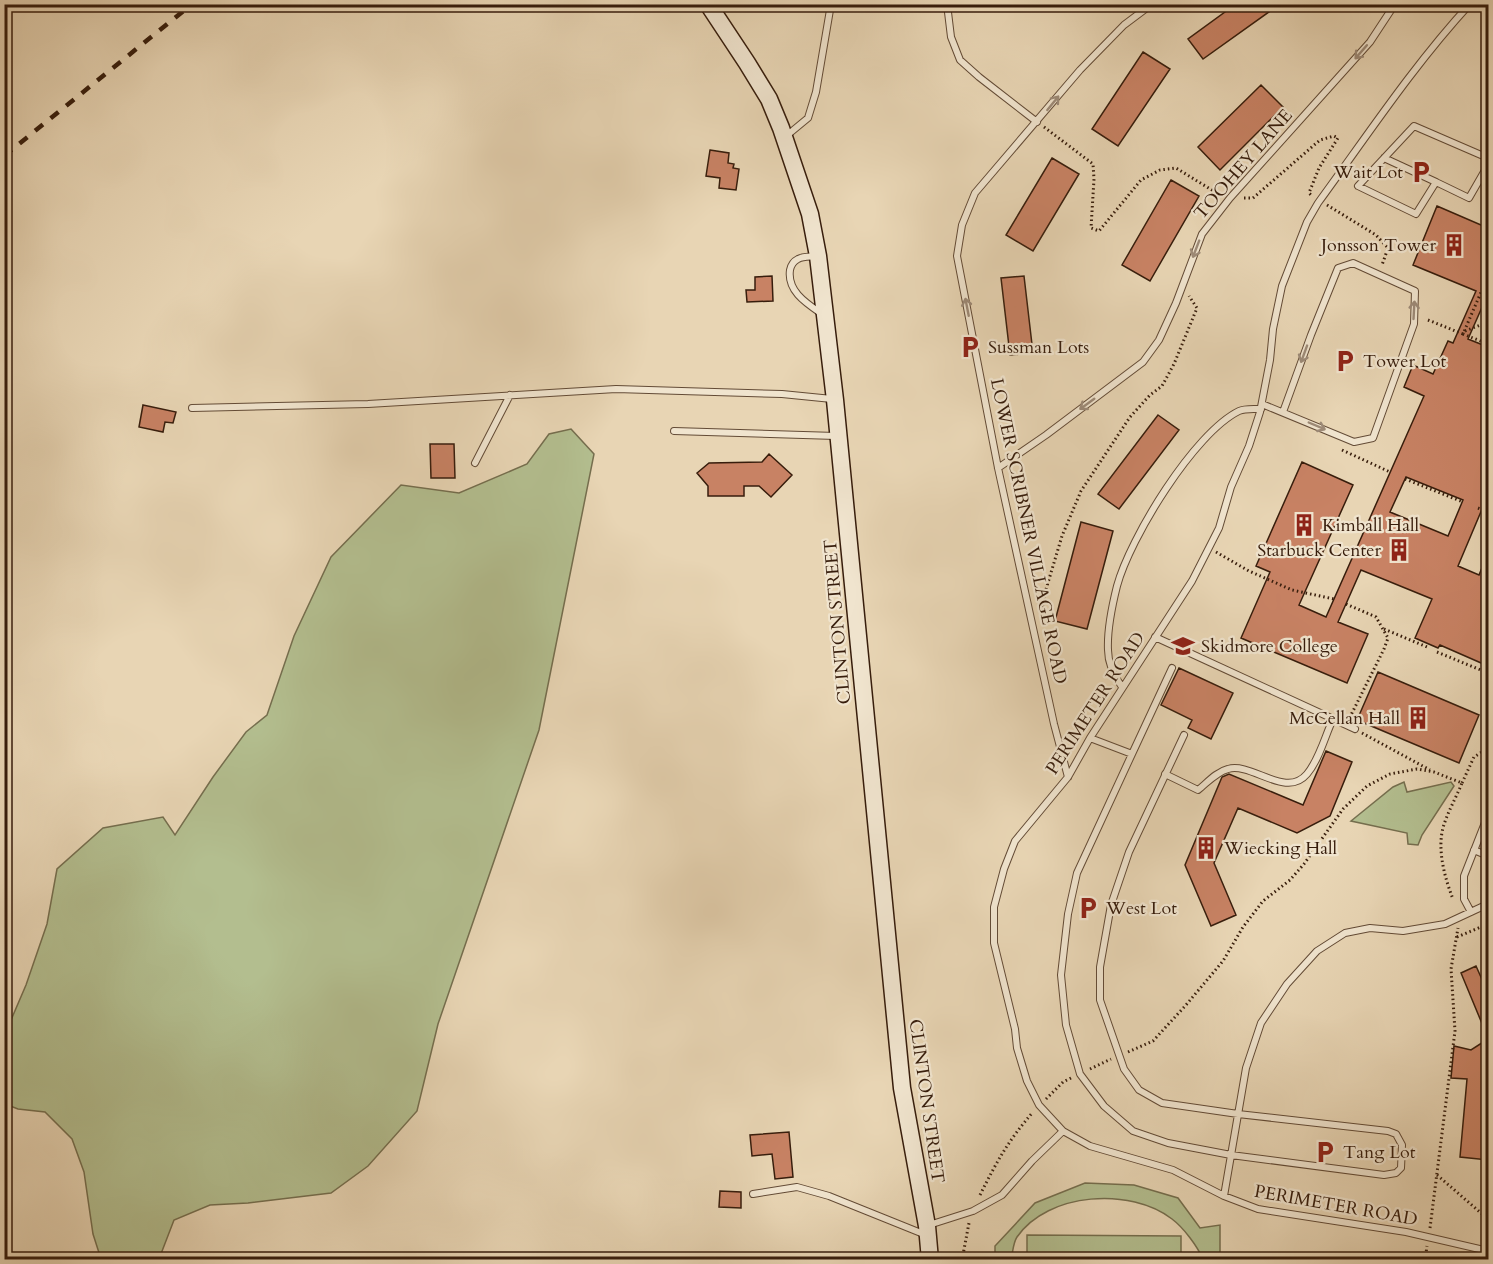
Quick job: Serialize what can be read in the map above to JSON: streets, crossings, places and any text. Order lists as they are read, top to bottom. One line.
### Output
{"streets":{"street":["CLINTON STREET"],"lane":["TOOHEY LANE","LOWER SCRIBNER VILLAGE ROAD","PERIMETER ROAD"]},"crossings":[["TOOHEY LANE","LOWER SCRIBNER VILLAGE ROAD"],["LOWER SCRIBNER VILLAGE ROAD","PERIMETER ROAD"]],"one_way":["TOOHEY LANE","LOWER SCRIBNER VILLAGE ROAD"],"places":{"parking":["Wait Lot","Sussman Lots","Tower Lot","West Lot","Tang Lot"],"building":["Jonsson Tower","Kimball Hall","Starbuck Center","McCellan Hall","Wiecking Hall"],"school or university":["Skidmore College"]}}
